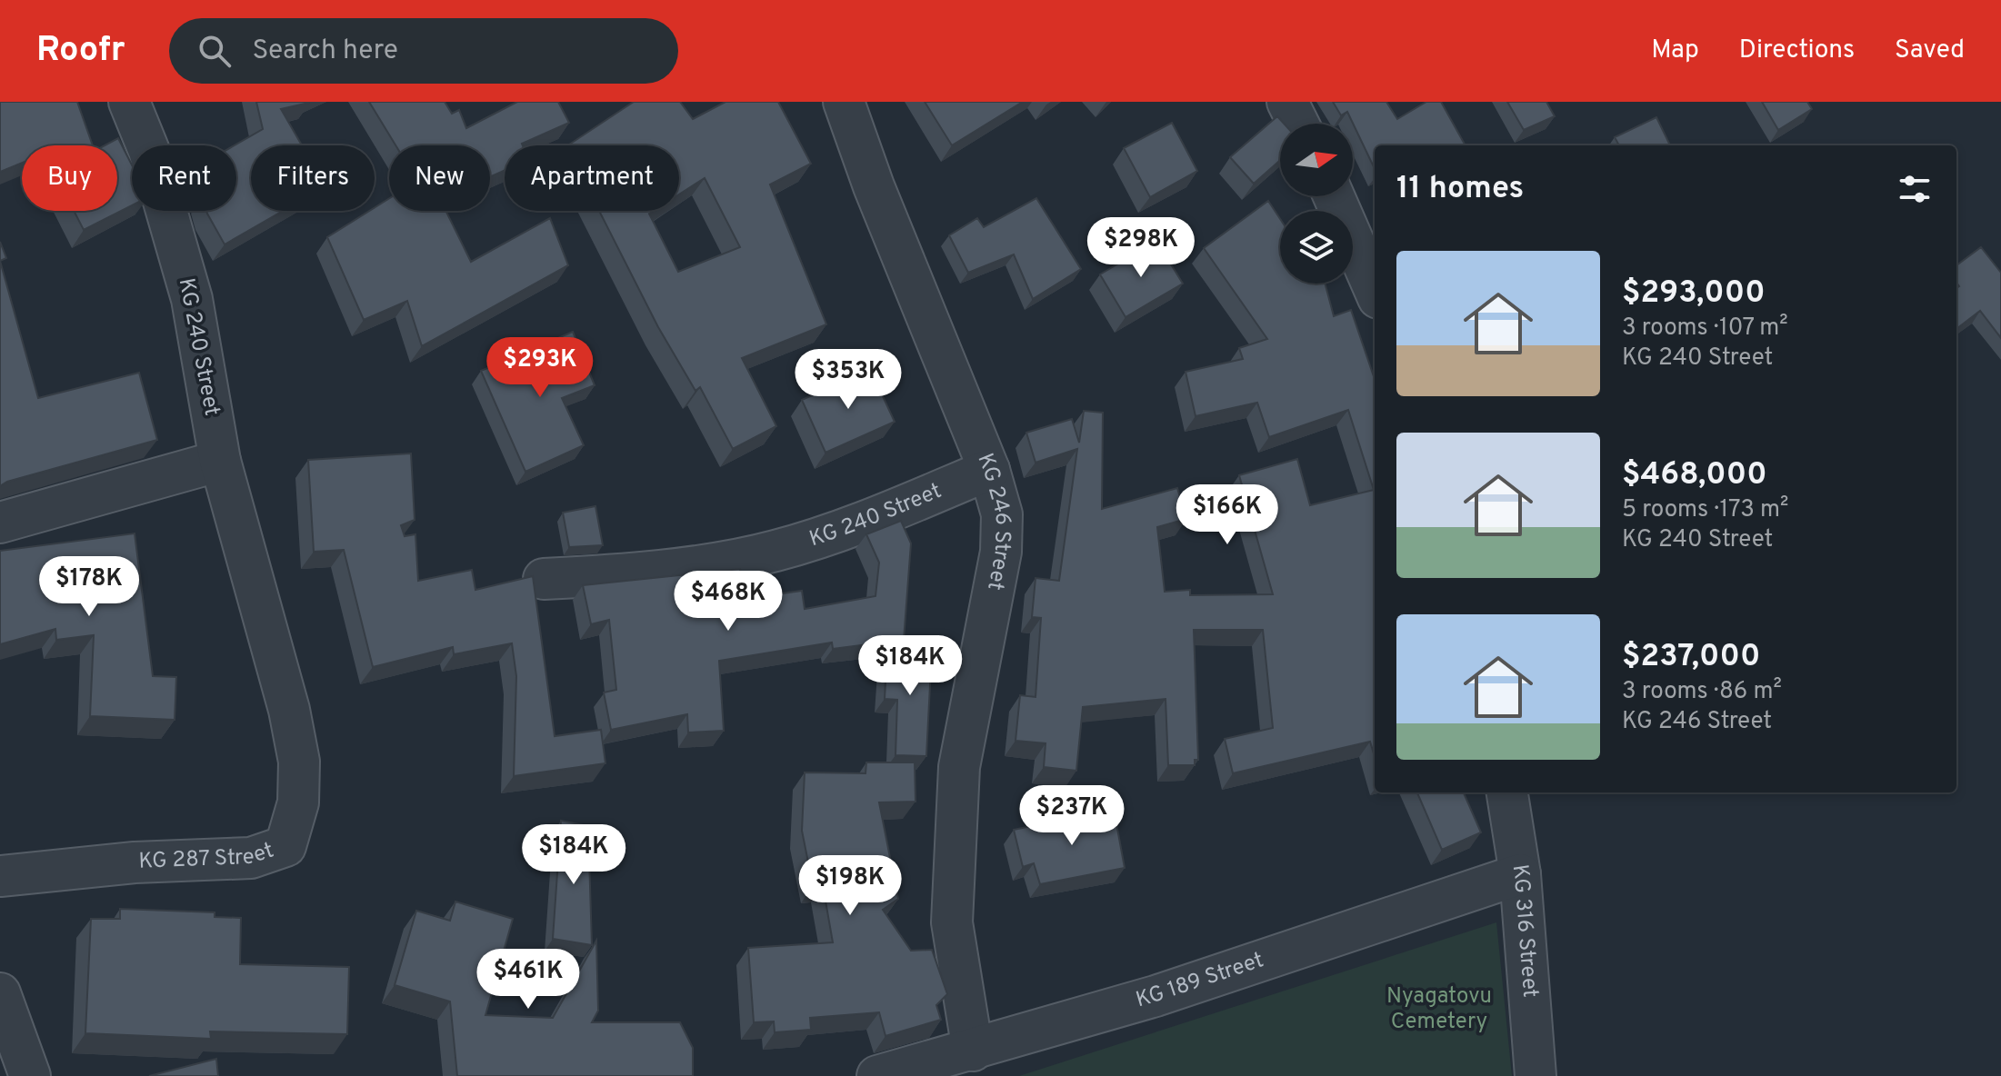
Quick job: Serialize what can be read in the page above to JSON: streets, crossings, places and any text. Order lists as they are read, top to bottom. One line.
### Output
{"streets":{"street":["KG 240 Street","KG 246 Street","KG 287 Street","KG 316 Street","KG 189 Street"]},"crossings":[["KG 240 Street","KG 246 Street"],["KG 240 Street","KG 287 Street"],["KG 246 Street","KG 189 Street"],["KG 316 Street","KG 189 Street"]],"parks":["Nyagatovu Cemetery"],"north":"right","page":{"header":"Roofr","search":"Search here","nav":["Map","Directions","Saved"],"chip":["Buy","Rent","Filters","New","Apartment"],"heading":"11 homes","price":["$298K","$293K","$353K","$166K","$178K","$468K","$184K","$237K","$184K","$198K","$461K"],"list":[{"name":"$293,000","note":"3 rooms · 107 m² · KG 240 Street"},{"name":"$468,000","note":"5 rooms · 173 m² · KG 240 Street"},{"name":"$237,000","note":"3 rooms · 86 m² · KG 246 Street"}]}}
